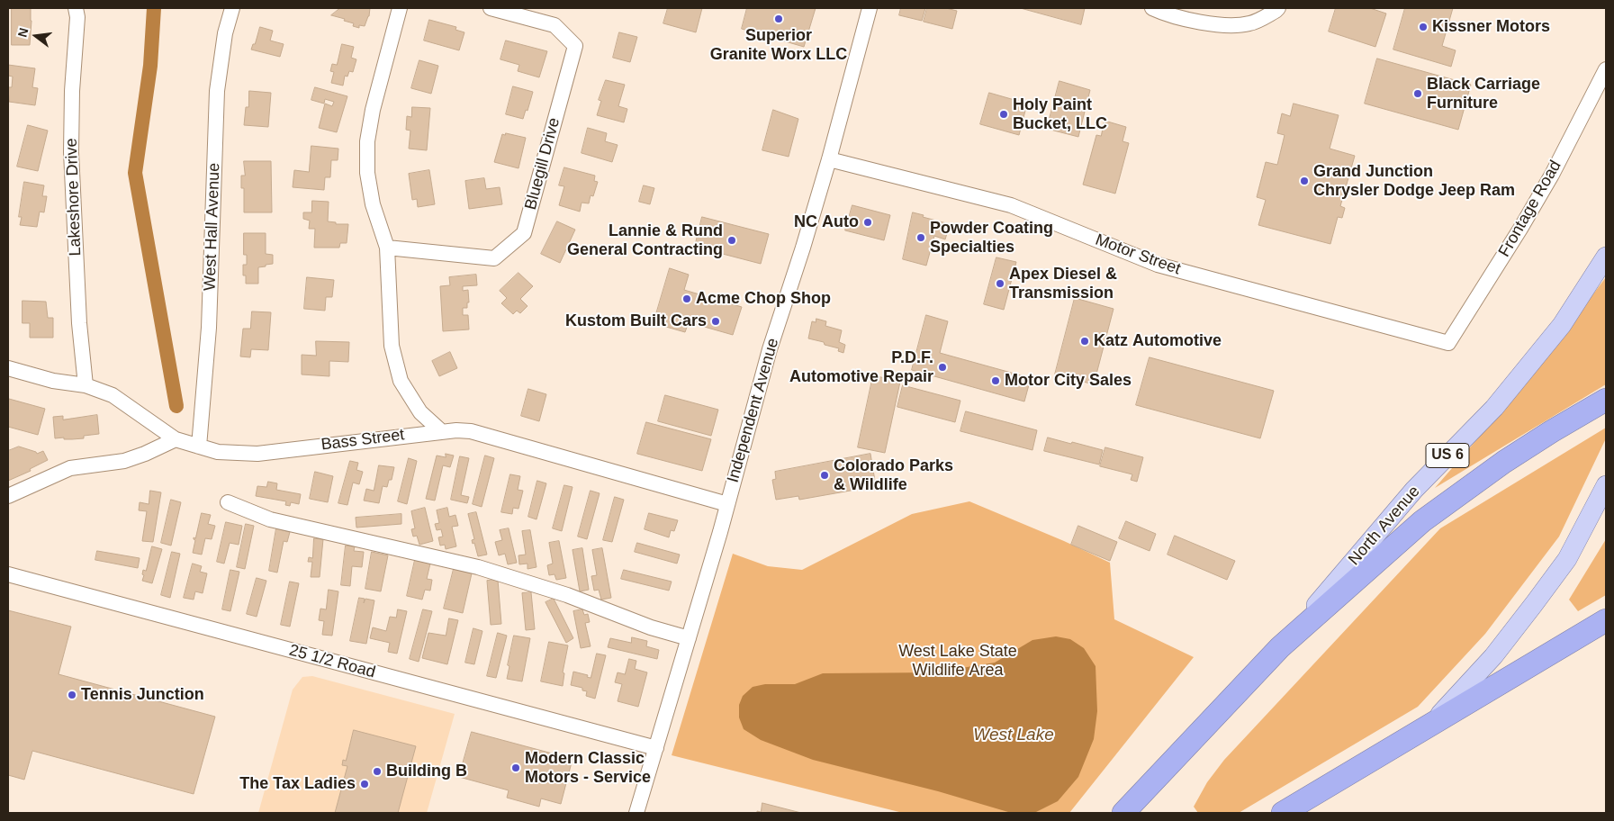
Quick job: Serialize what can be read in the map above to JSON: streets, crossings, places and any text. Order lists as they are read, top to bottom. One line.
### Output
{"streets":{"main road":["US 6","North Avenue"],"street":["Bluegill Drive","Lakeshore Drive","Frontage Road","West Hall Avenue","Motor Street","Independent Avenue","Bass Street","25 1/2 Road"]},"crossings":[["Lakeshore Drive","Bass Street"],["Frontage Road","Motor Street"],["West Hall Avenue","Bass Street"],["Motor Street","Independent Avenue"],["Independent Avenue","Bass Street"],["Independent Avenue","25 1/2 Road"]],"water":["West Lake"],"parks":["West Lake State Wildlife Area"],"places":["Superior Granite Worx LLC","Kissner Motors","Black Carriage Furniture","Holy Paint Bucket, LLC","Grand Junction Chrysler Dodge Jeep Ram","NC Auto","Powder Coating Specialties","Lannie & Rund General Contracting","Apex Diesel & Transmission","Acme Chop Shop","Kustom Built Cars","Katz Automotive","P.D.F. Automotive Repair","Motor City Sales","Colorado Parks & Wildlife","Tennis Junction","Modern Classic Motors - Service","Building B","The Tax Ladies"],"north":"left"}
